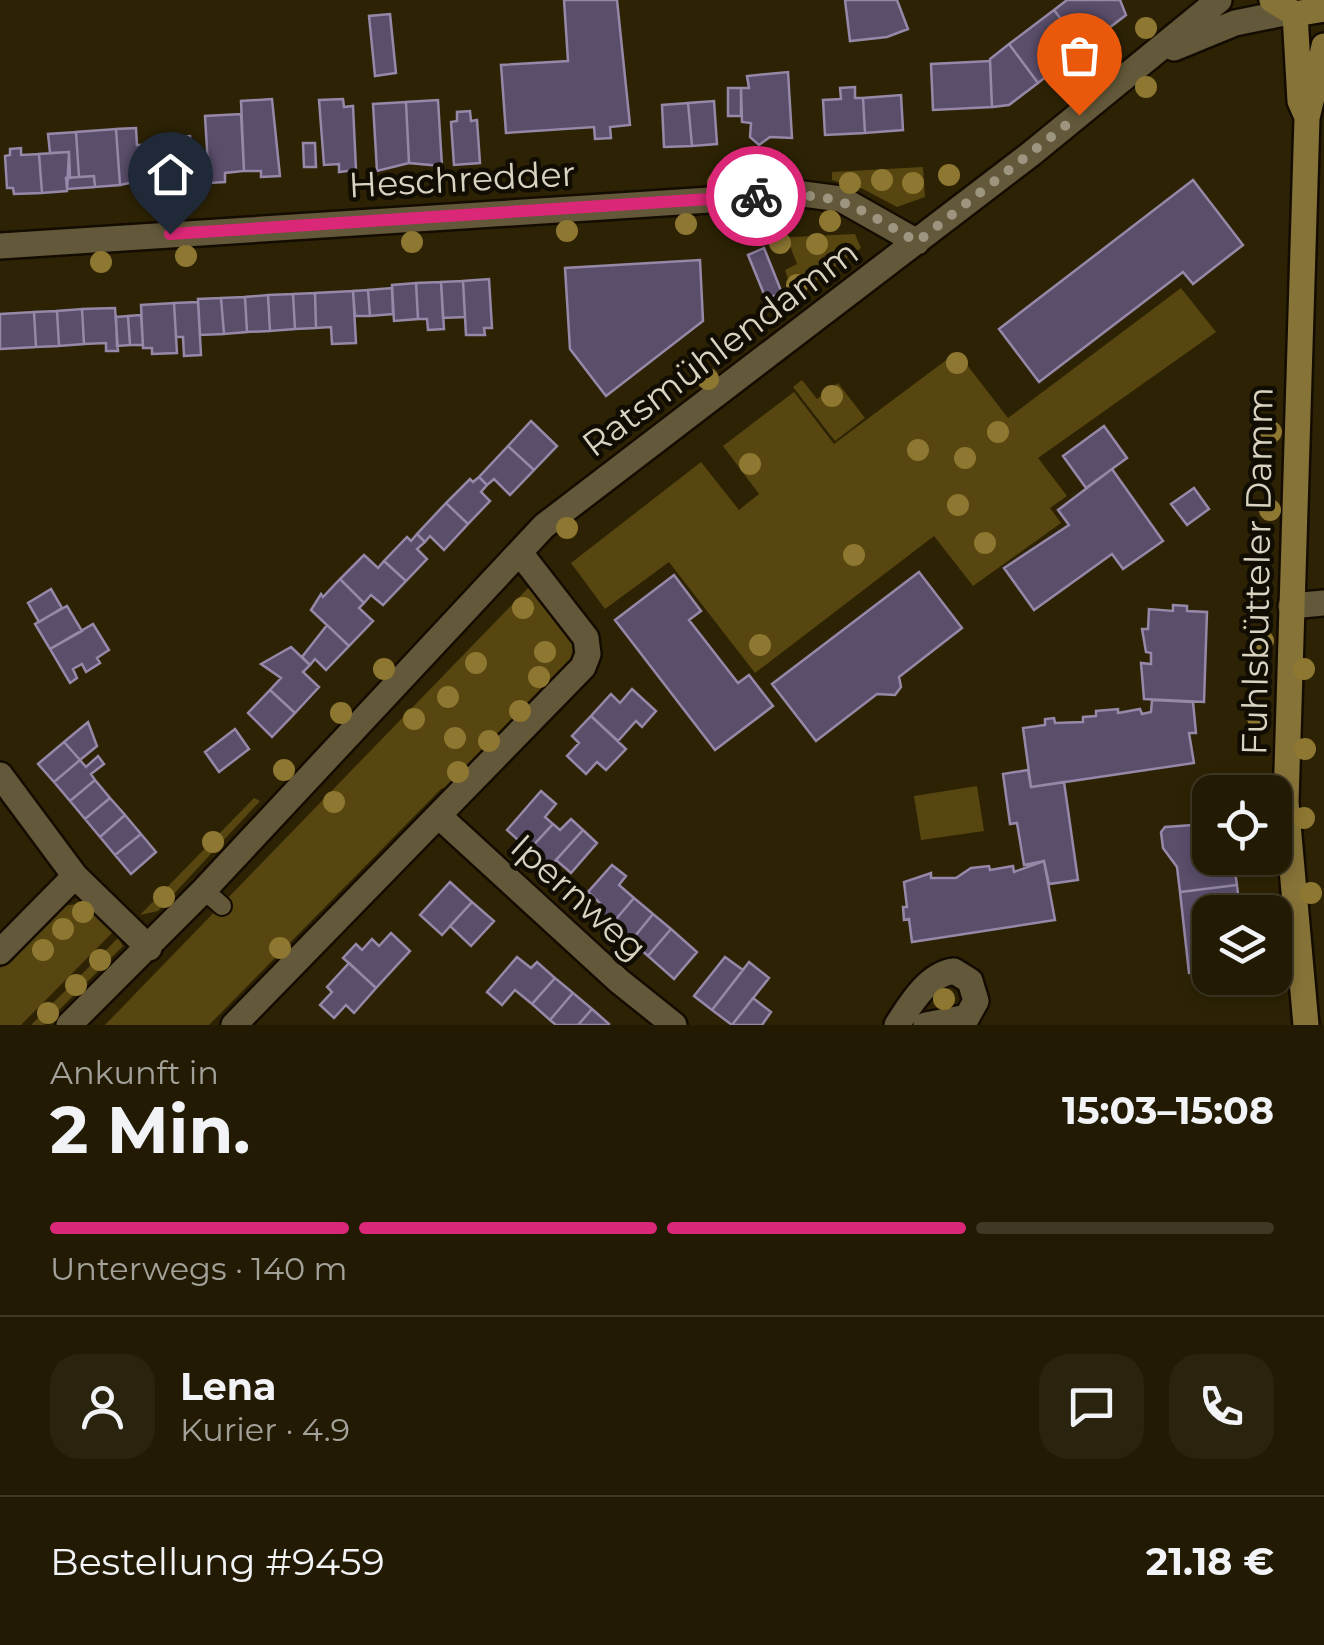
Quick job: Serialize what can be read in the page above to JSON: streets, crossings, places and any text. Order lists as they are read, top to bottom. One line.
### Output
{"streets":{"street":["Heschredder","Ratsmühlendamm","Fuhlsbütteler Damm","Ipernweg"]},"crossings":[["Heschredder","Ratsmühlendamm"],["Ratsmühlendamm","Fuhlsbütteler Damm"]],"page":{"heading":["2 Min.","Ankunft in","15:03–15:08"],"panel":["Lena","Kurier · 4.9","Bestellung #9459","21.18 €"],"bar":"Unterwegs · 140 m"}}
